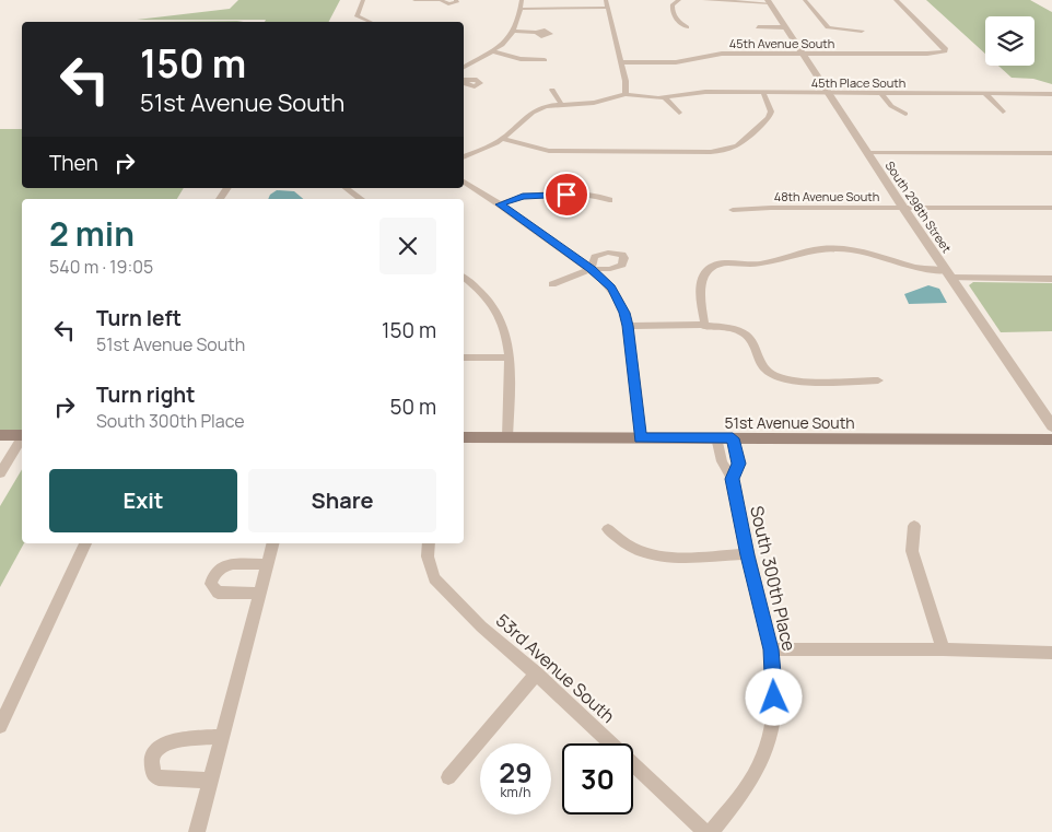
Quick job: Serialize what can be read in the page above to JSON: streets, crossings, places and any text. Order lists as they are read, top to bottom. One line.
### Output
{"streets":{"main road":["51st Avenue South"],"street":["45th Avenue South","45th Place South","48th Avenue South","South 298th Street","South 300th Place","53rd Avenue South"]},"crossings":[["45th Avenue South","South 298th Street"],["45th Place South","South 298th Street"],["48th Avenue South","South 298th Street"],["51st Avenue South","South 300th Place"]],"page":{"turn":["150 m","51st Avenue South"],"then":"Then","heading":["2 min","540 m · 19:05"],"list":[{"name":"Turn left","note":"51st Avenue South","value":"150 m"},{"name":"Turn right","note":"South 300th Place","value":"50 m"}],"buttons":["Exit","Share"],"speed":"29 km/h","limit":"30"}}
